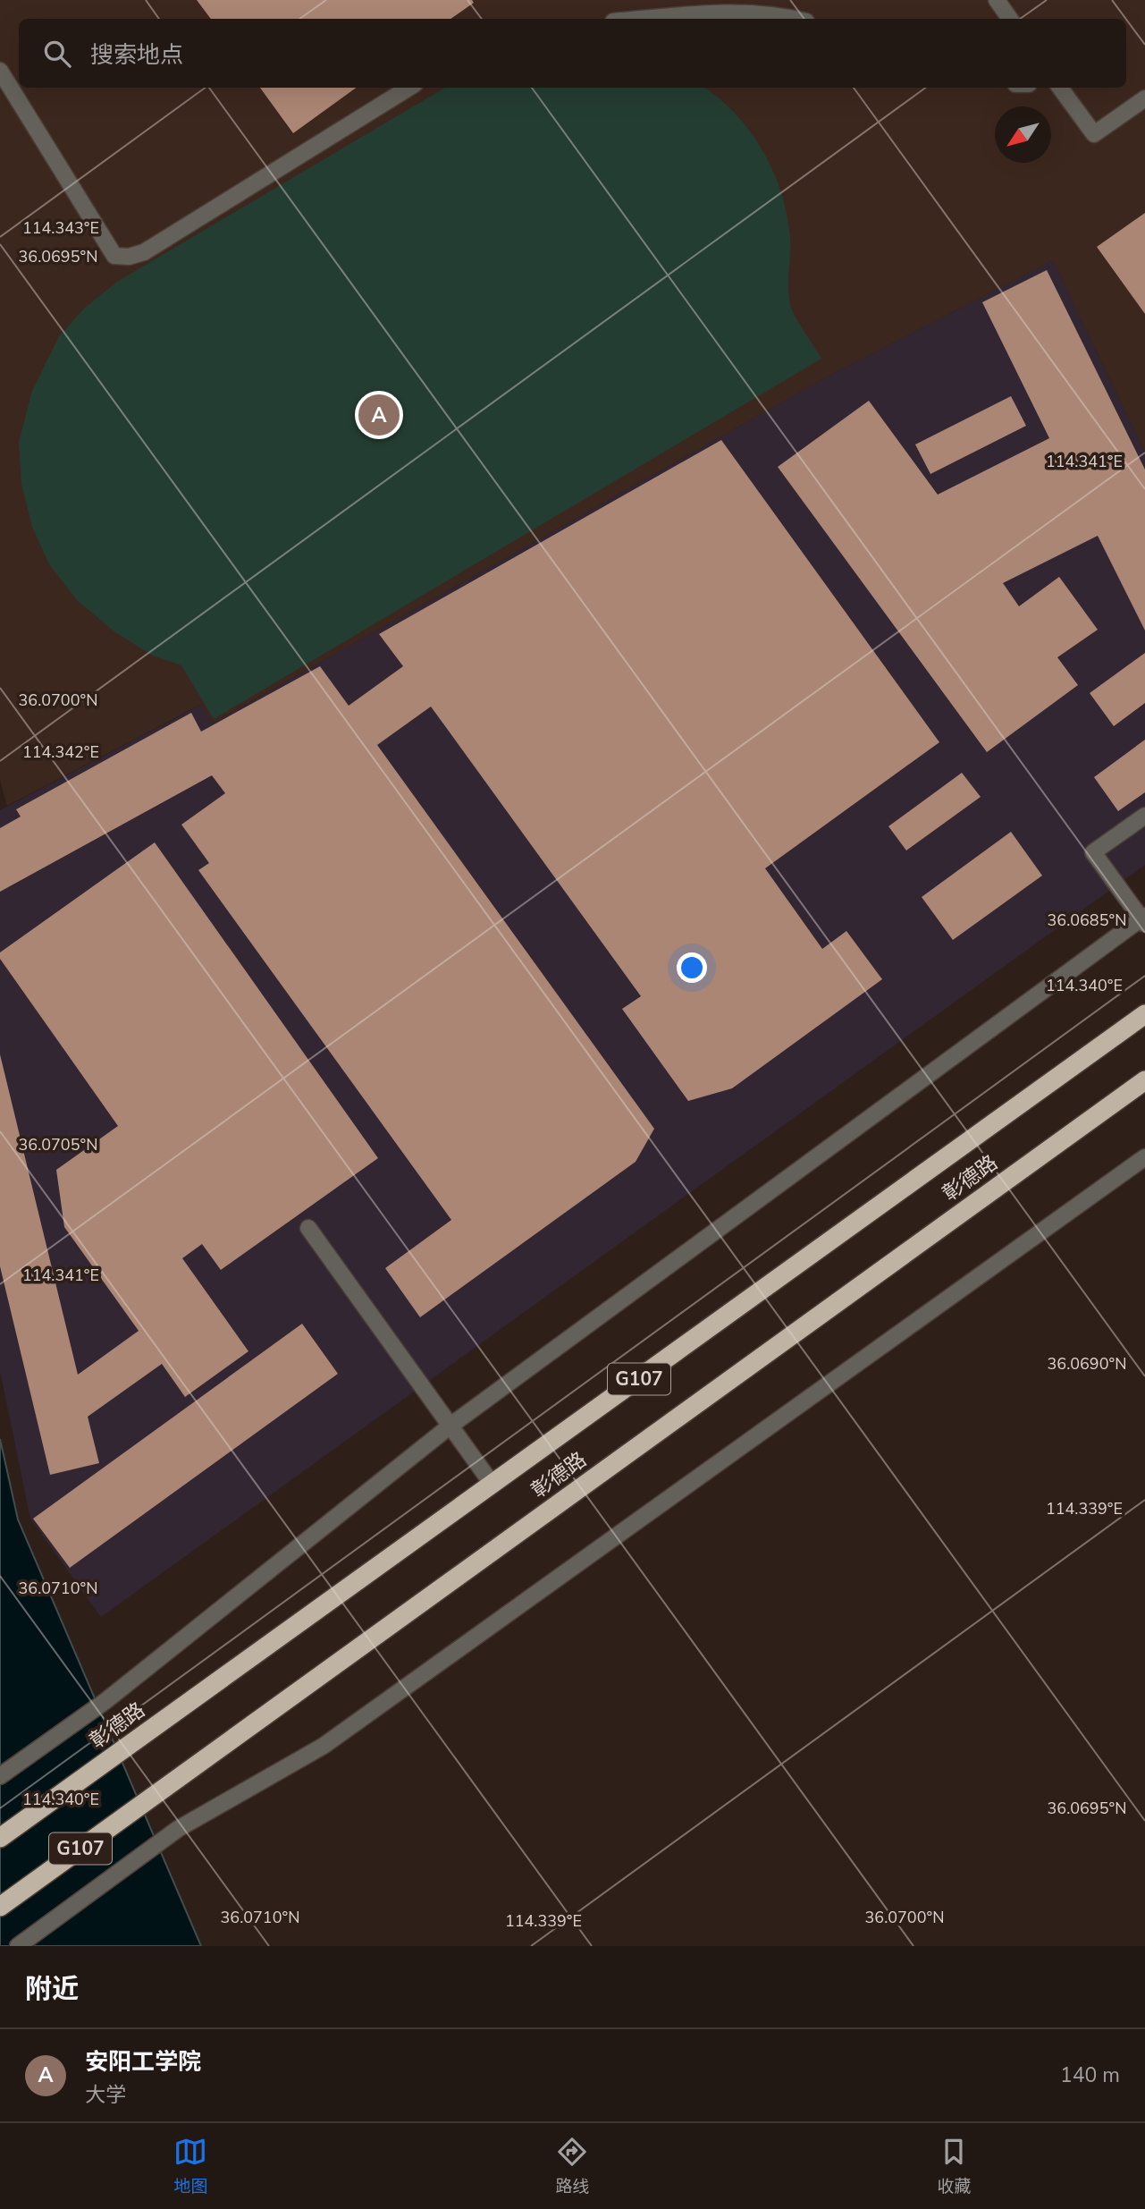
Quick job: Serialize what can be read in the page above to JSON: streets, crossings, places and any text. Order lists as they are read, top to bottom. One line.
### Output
{"streets":{"highway":["彰德路","G107"]},"north":"bottom left","page":{"search":"搜索地点","pins":"A","heading":"附近","list":[{"mark":"A","name":"安阳工学院","note":"大学","value":"140 m"}],"nav":["地图","路线","收藏"]},"coordinates":["114.343°E","36.0695°N","114.341°E","36.0700°N","114.342°E","36.0685°N","114.340°E","36.0705°N","36.0690°N","114.339°E","36.0710°N"]}
